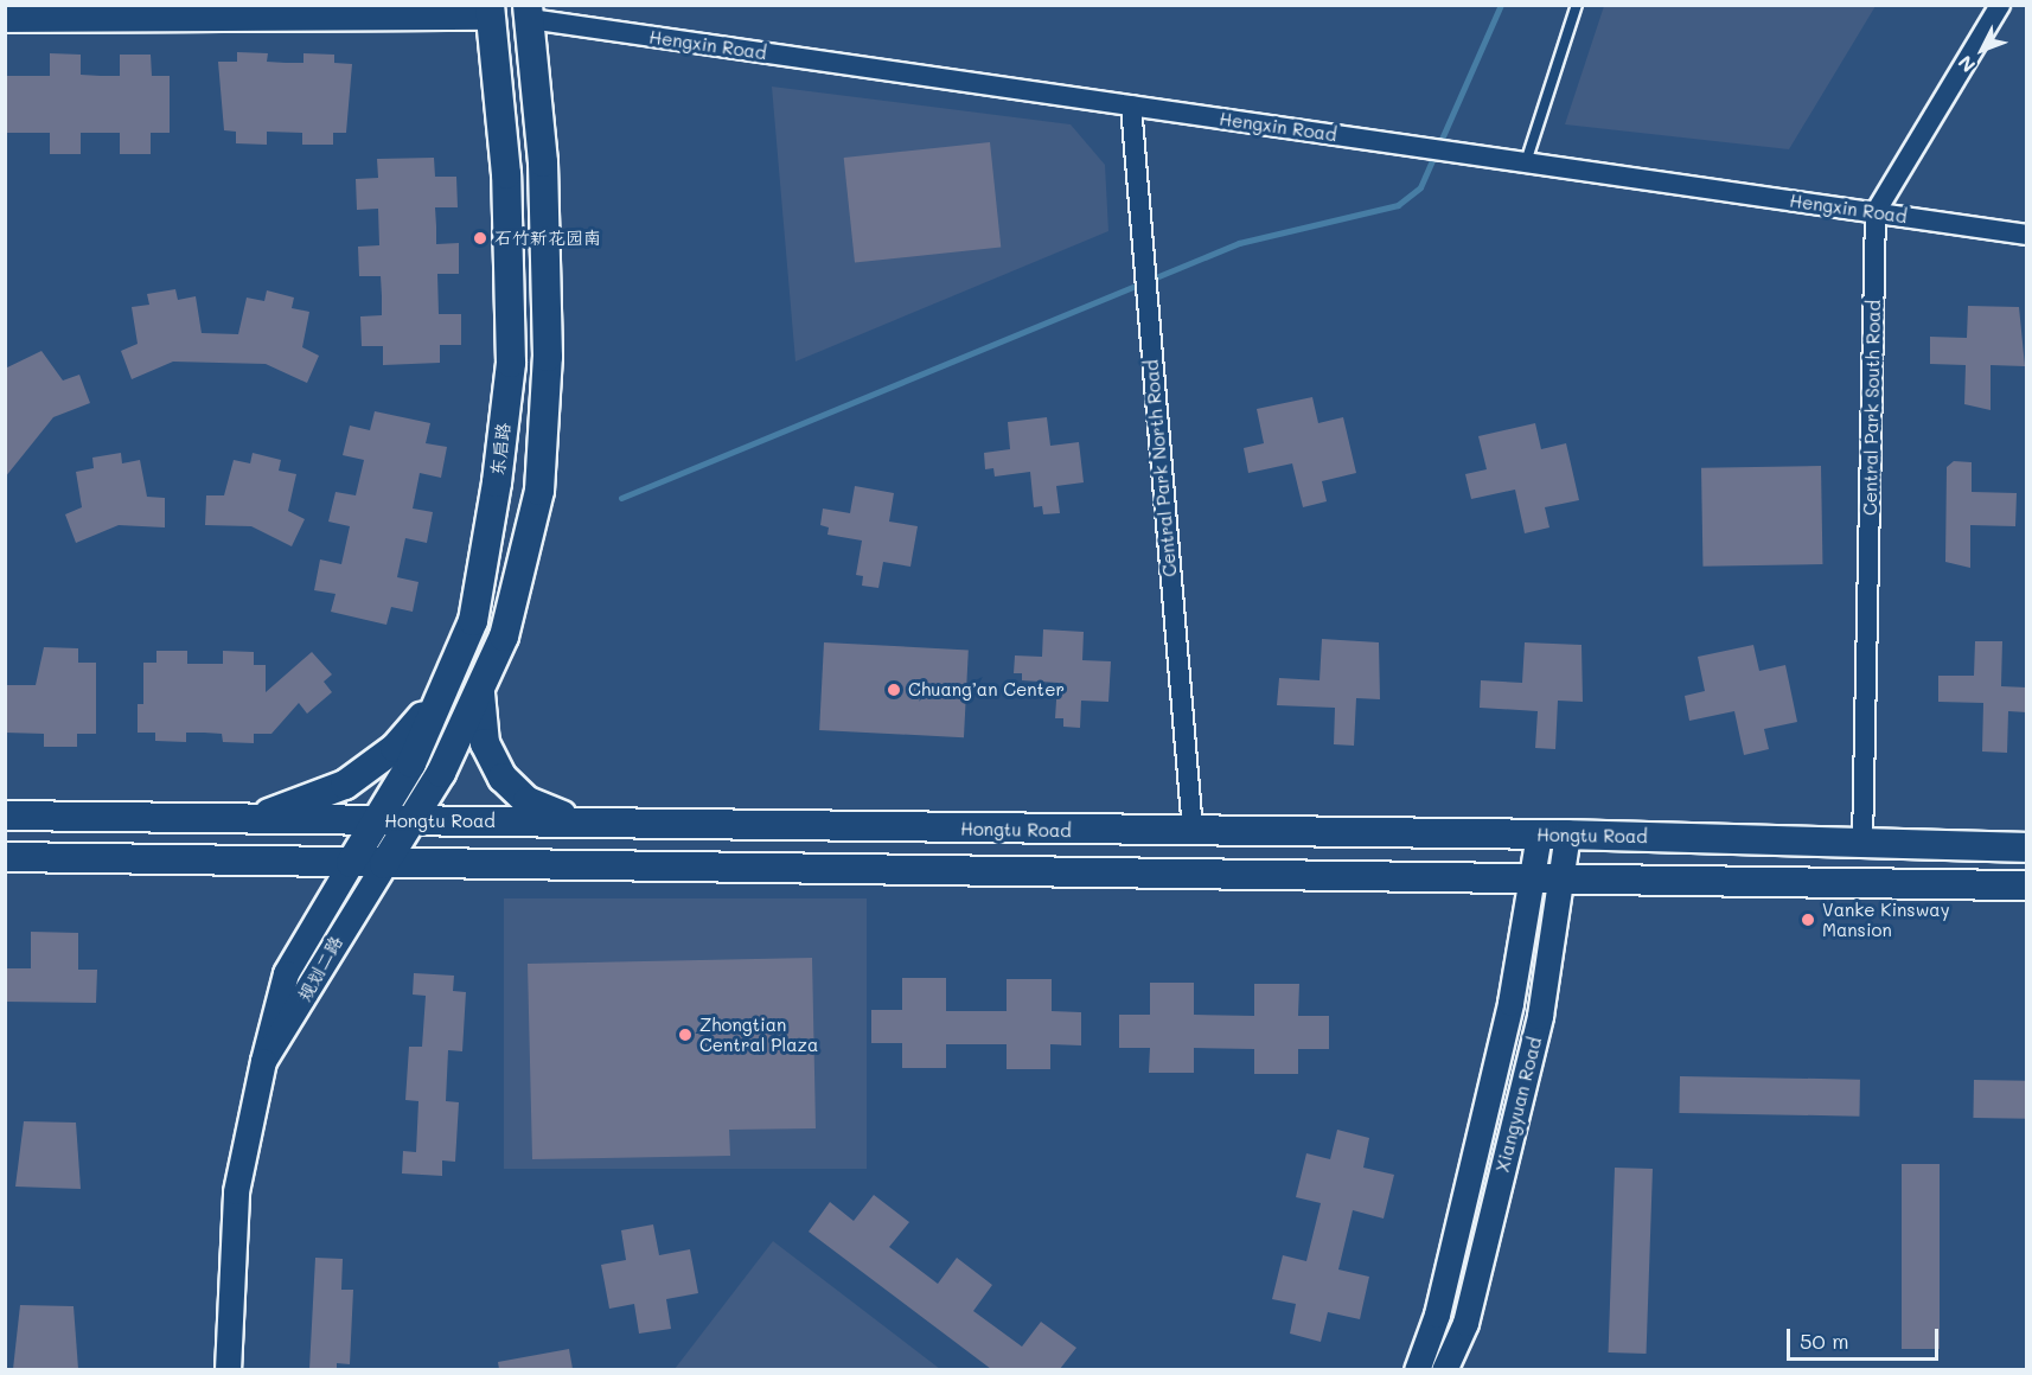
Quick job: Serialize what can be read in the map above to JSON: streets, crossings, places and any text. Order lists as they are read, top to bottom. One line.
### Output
{"streets":{"main road":["东启路","Hongtu Road","规划二路"],"street":["Hengxin Road","Central Park South Road","Central Park North Road","Xiangyuan Road"]},"crossings":[["Hengxin Road","Central Park South Road"],["Hengxin Road","Central Park North Road"],["Central Park South Road","Hongtu Road"],["东启路","Hongtu Road"],["东启路","规划二路"],["Central Park North Road","Hongtu Road"],["Hongtu Road","规划二路"],["Hongtu Road","Xiangyuan Road"]],"places":["石竹新花园南","Chuang’an Center","Vanke Kinsway Mansion","Zhongtian Central Plaza"],"scale_bar":"50 m","north":"bottom left"}
